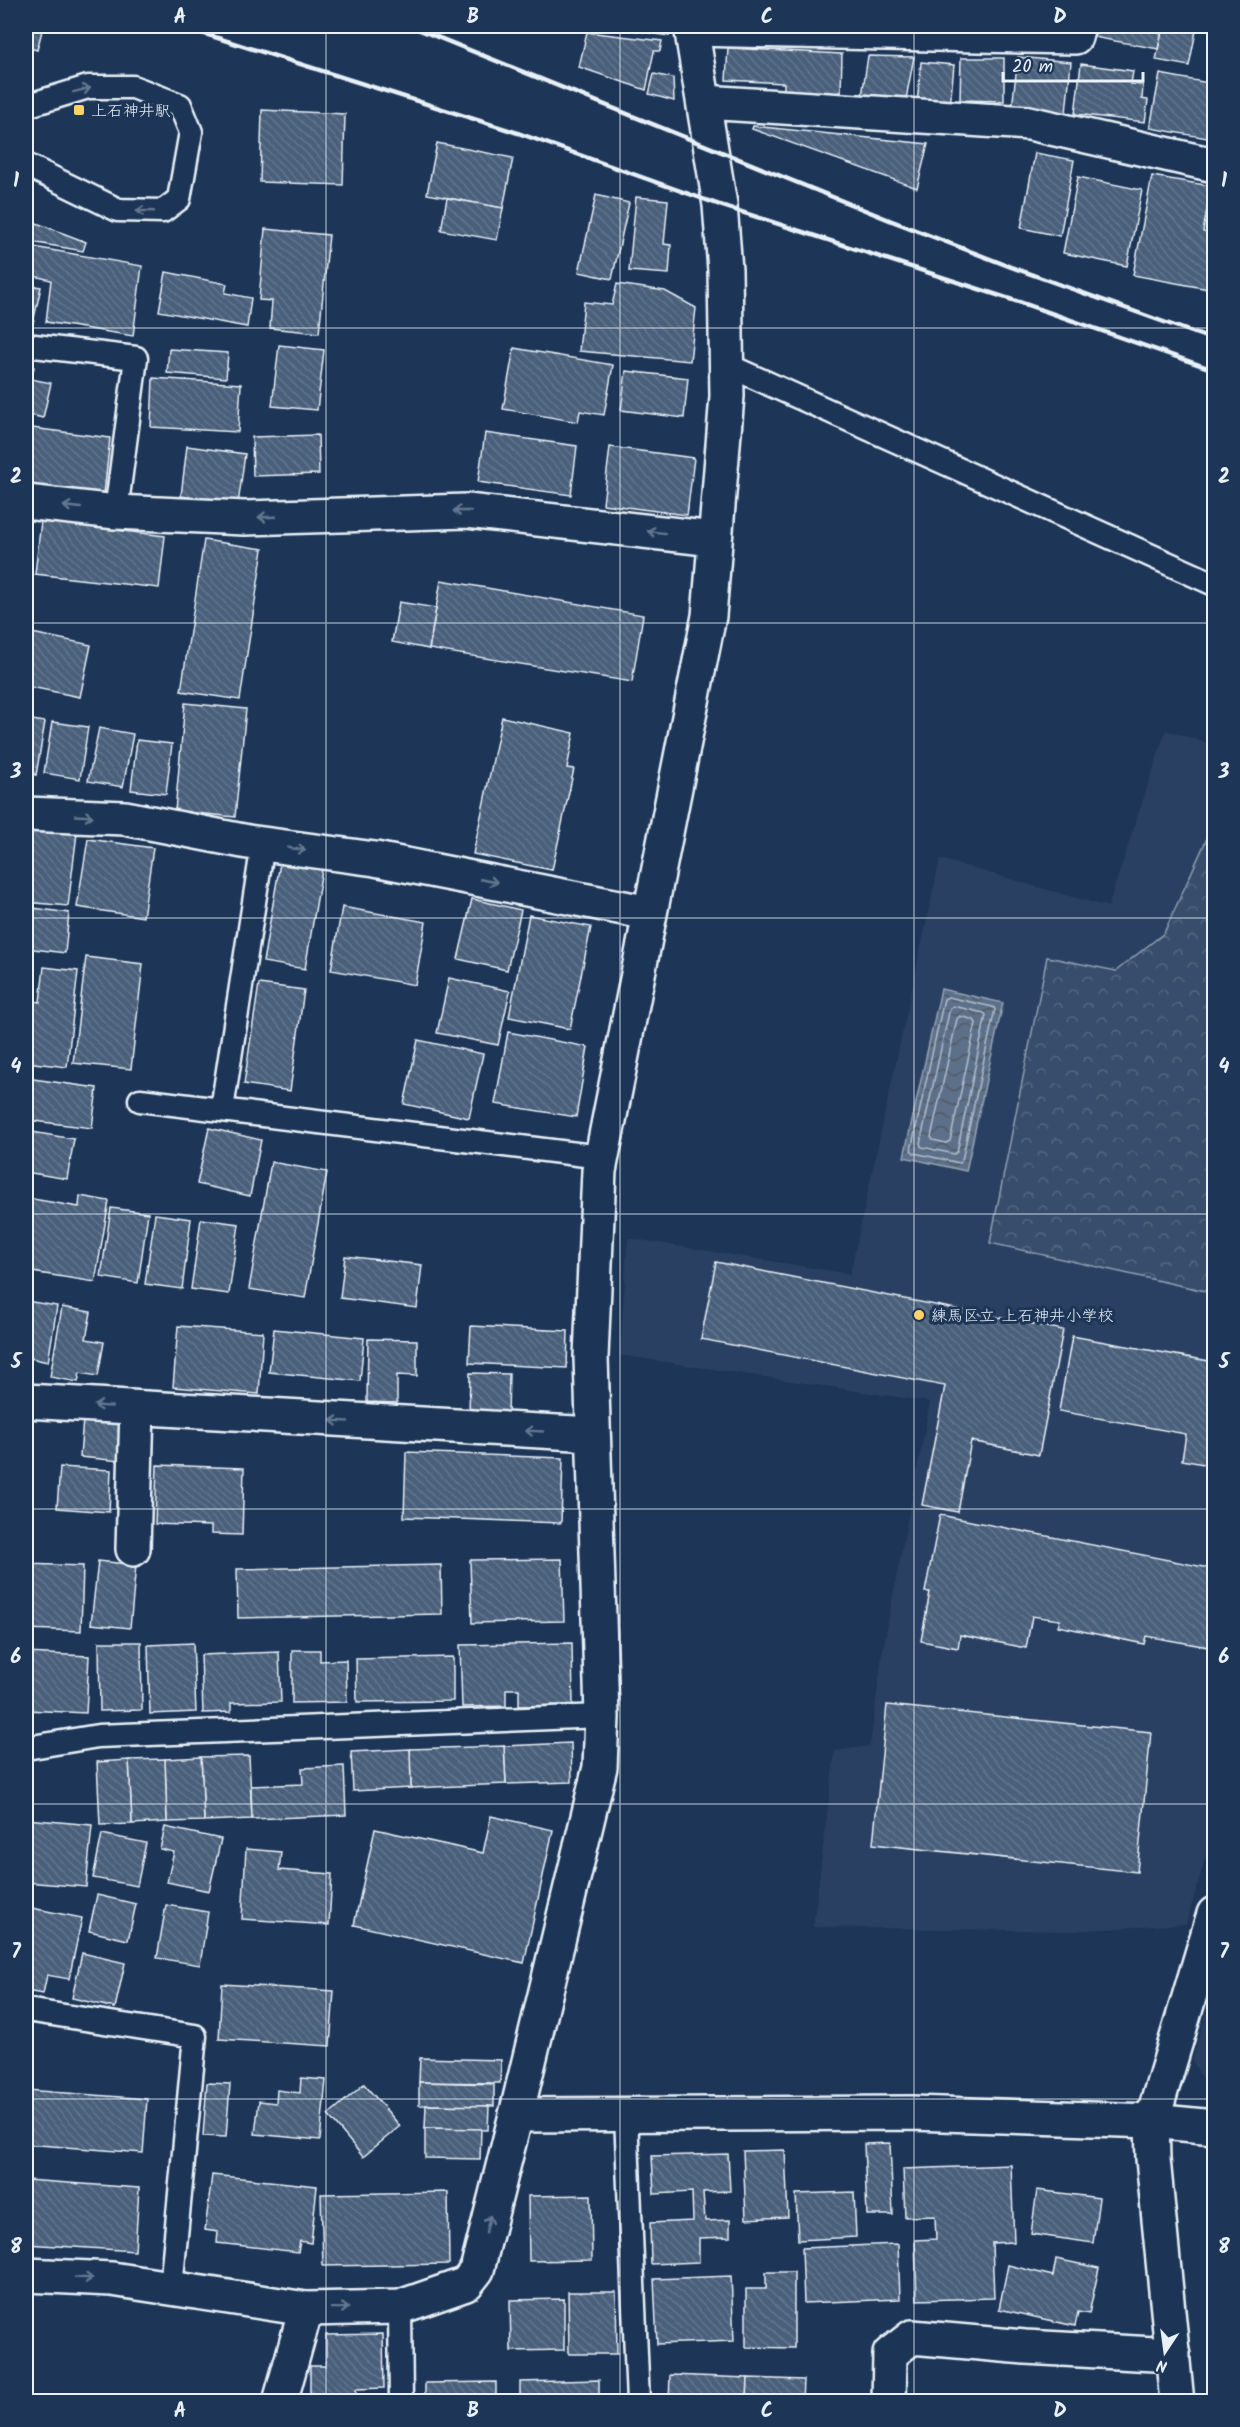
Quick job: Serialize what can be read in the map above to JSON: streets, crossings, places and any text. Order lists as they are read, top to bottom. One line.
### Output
{"places":{"transit":["上石神井駅"],"other":["練馬区立 上石神井小学校"]},"scale_bar":"20 m","north":"bottom","grid":{"columns":["A","B","C","D"],"rows":["1","2","3","4","5","6","7","8"]}}
